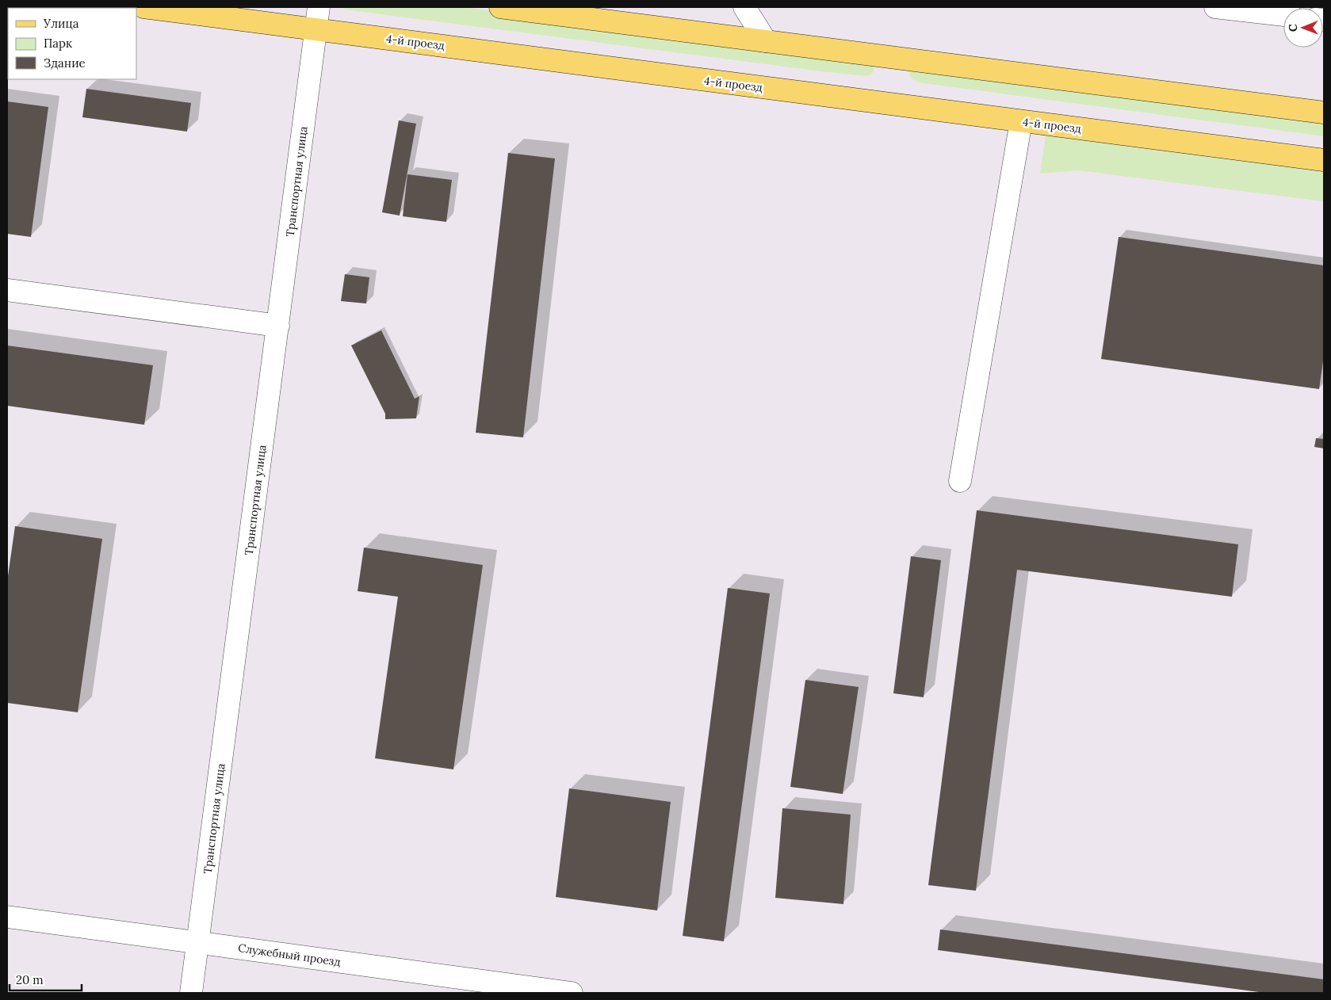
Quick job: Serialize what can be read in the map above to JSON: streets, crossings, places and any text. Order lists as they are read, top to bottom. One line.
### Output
{"streets":{"main road":["4-й проезд"],"street":["Транспортная улица","Служебный проезд"]},"crossings":[["4-й проезд","Транспортная улица"],["Транспортная улица","Служебный проезд"]],"legend":["Улица","Парк","Здание"],"scale_bar":"20 m","north":"left"}
